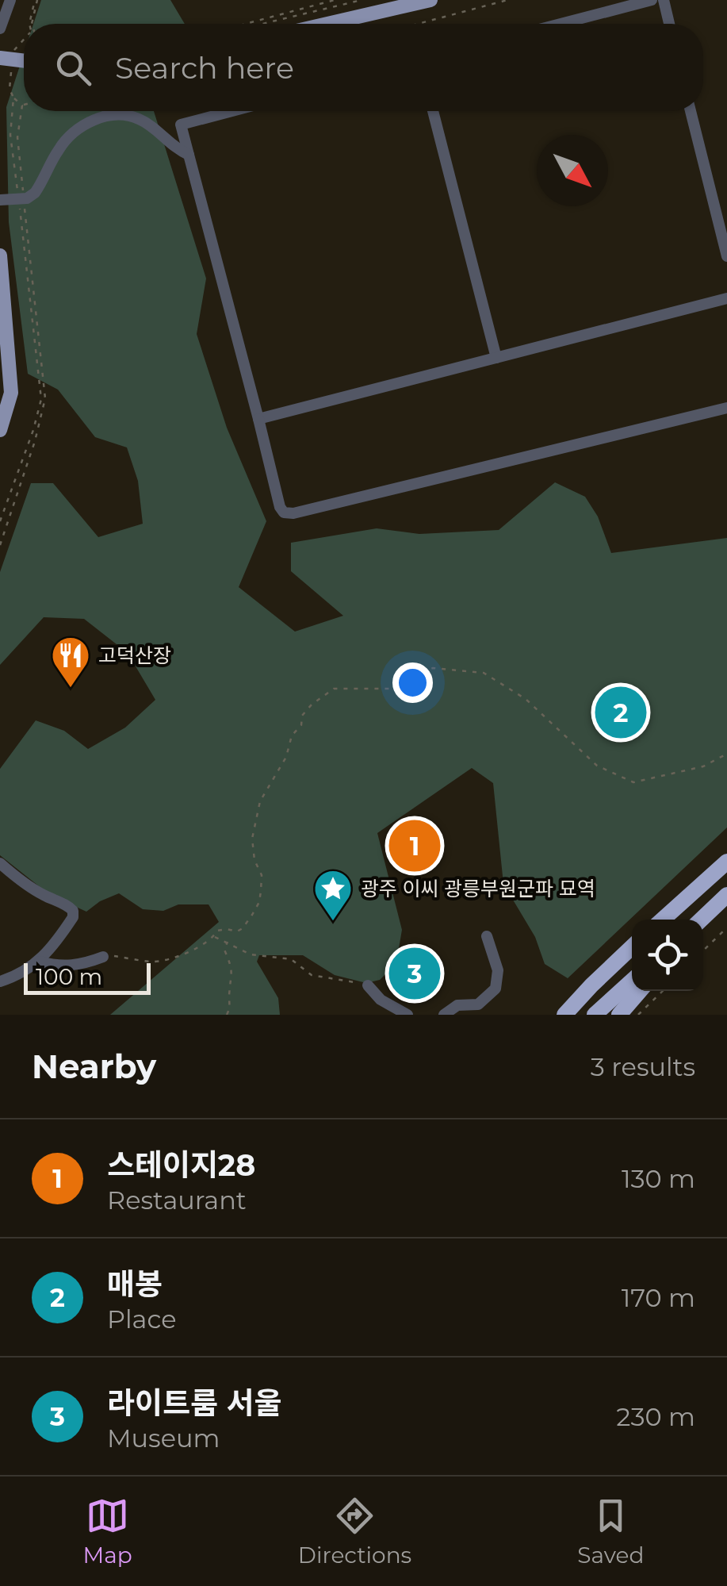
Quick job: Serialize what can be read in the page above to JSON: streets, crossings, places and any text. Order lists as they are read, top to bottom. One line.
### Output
{"places":{"restaurant":["고덕산장"],"place":["광주 이씨 광릉부원군파 묘역"]},"scale_bar":"100 m","north":"bottom right","page":{"search":"Search here","pins":["2","1","3"],"scale":"100 m","heading":["Nearby","3 results"],"list":[{"mark":"1","name":"스테이지28","note":"Restaurant","value":"130 m"},{"mark":"2","name":"매봉","note":"Place","value":"170 m"},{"mark":"3","name":"라이트룸 서울","note":"Museum","value":"230 m"}],"nav":["Map","Directions","Saved"]}}
